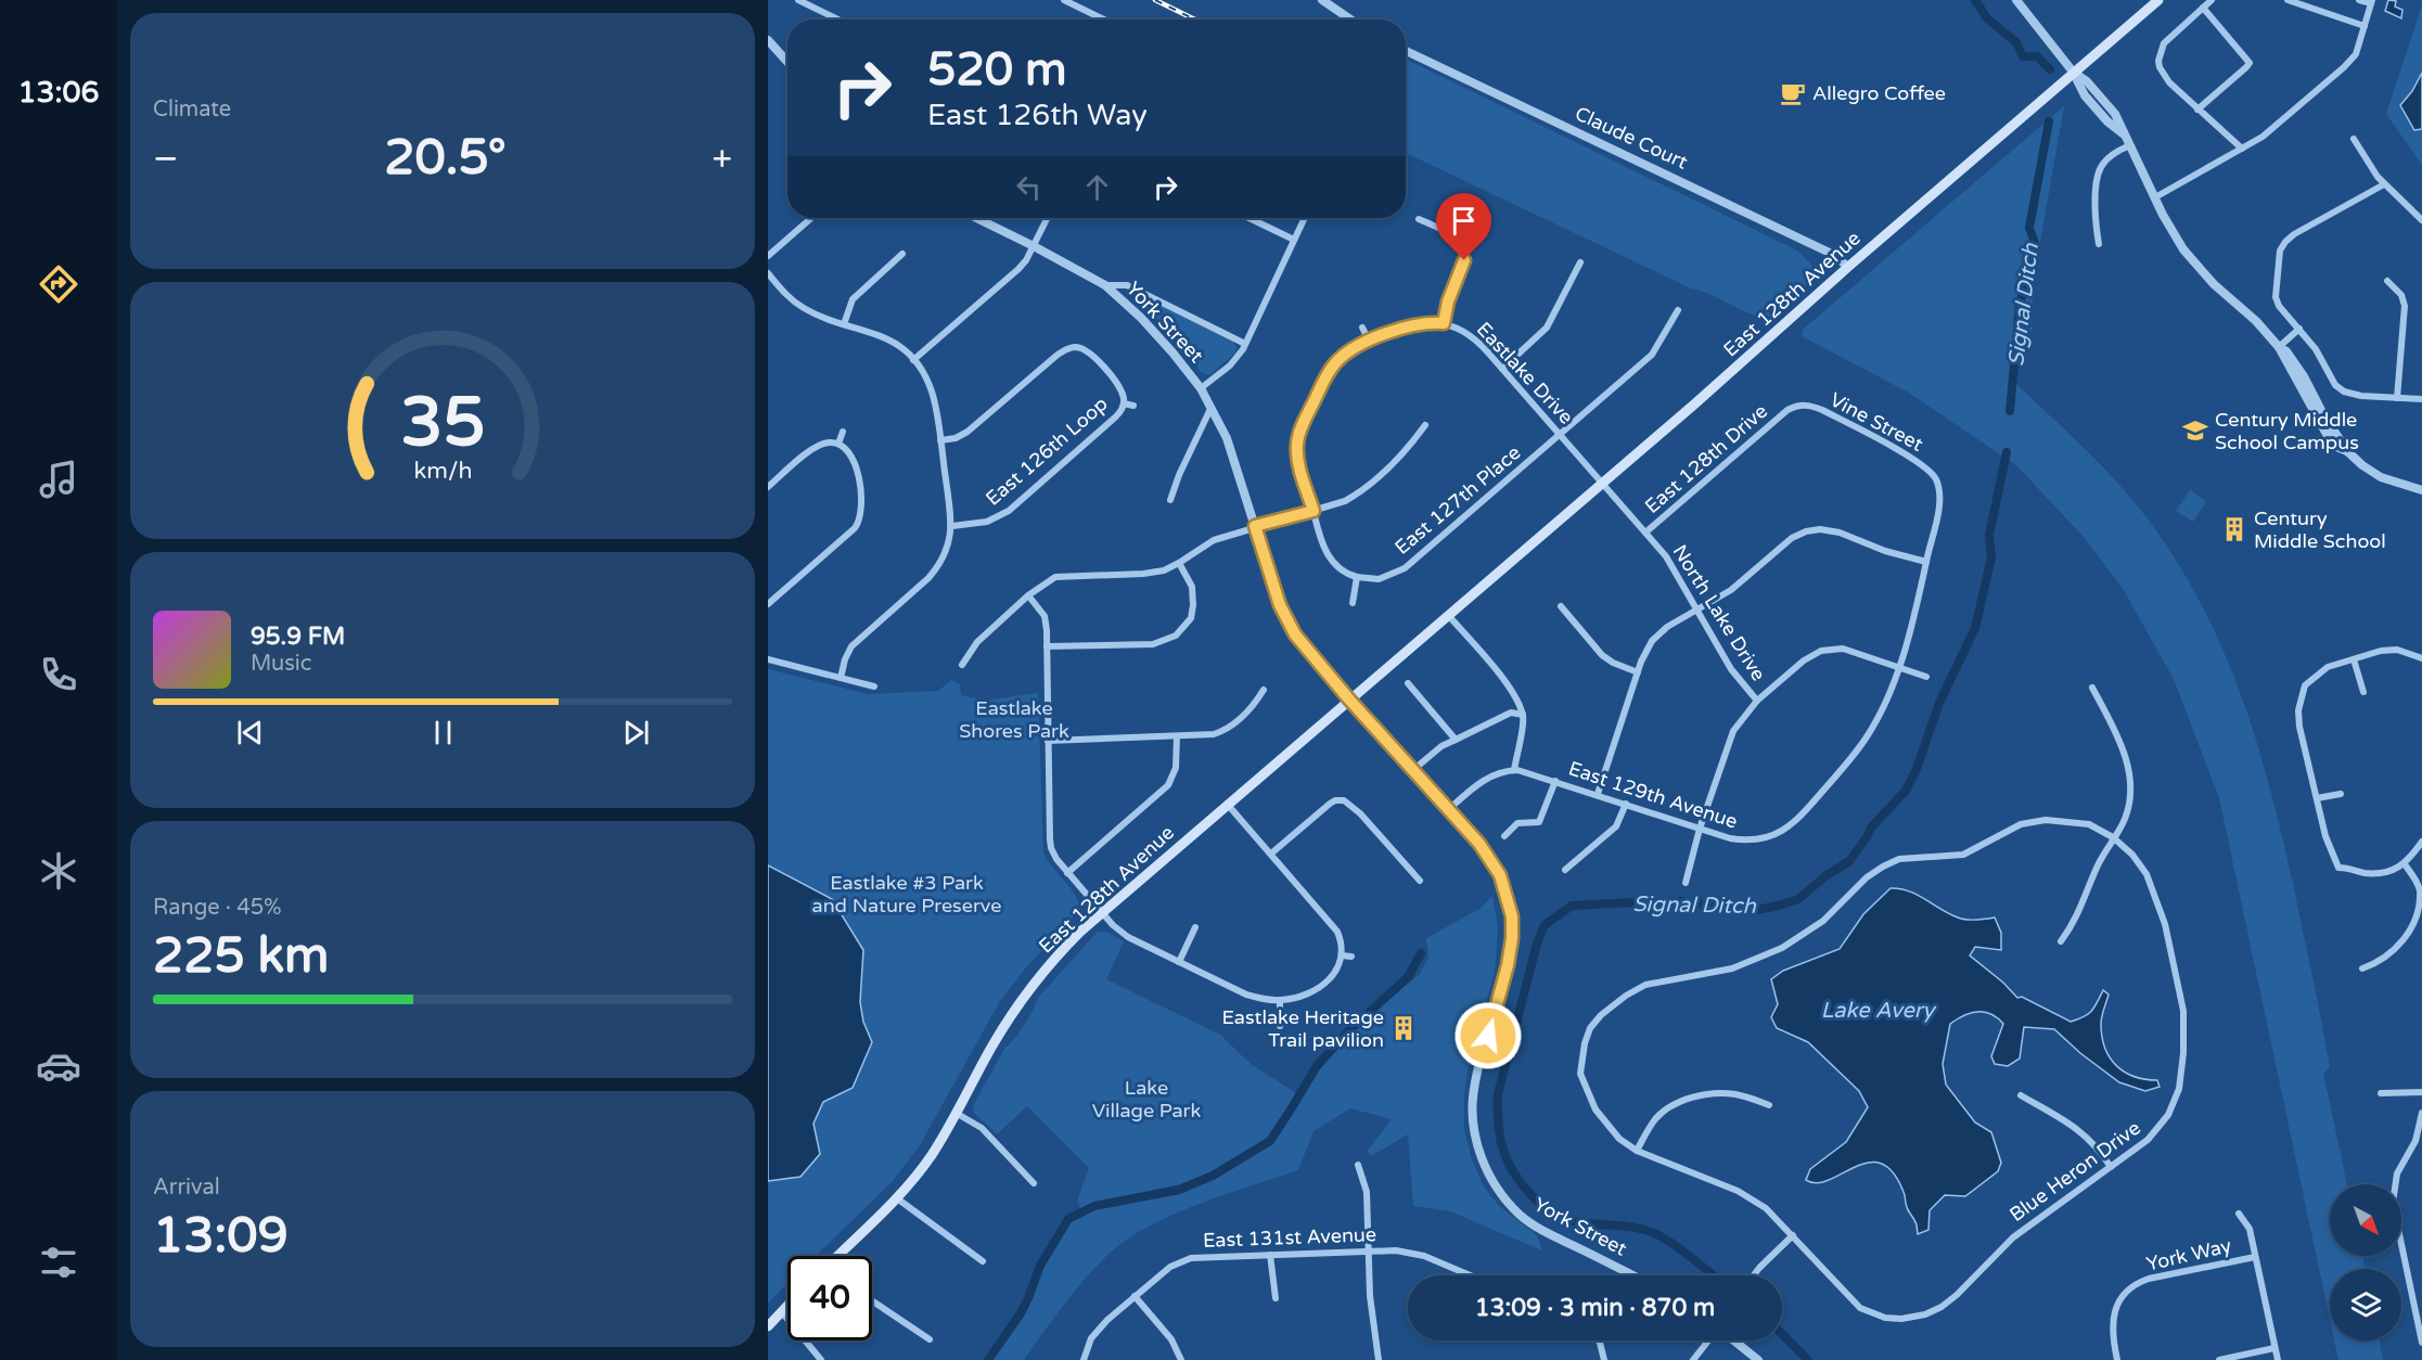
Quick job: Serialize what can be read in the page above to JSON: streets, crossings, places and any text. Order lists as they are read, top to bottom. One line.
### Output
{"streets":{"main road":["East 128th Avenue"],"street":["Claude Court","York Street","Eastlake Drive","Vine Street","East 126th Loop","East 128th Drive","East 127th Place","North Lake Drive","East 129th Avenue","Blue Heron Drive","East 131st Avenue","York Way"]},"crossings":[["Claude Court","East 128th Avenue"],["East 128th Avenue","York Street"],["East 128th Avenue","Eastlake Drive"],["East 128th Avenue","North Lake Drive"],["Eastlake Drive","East 127th Place"],["Eastlake Drive","North Lake Drive"],["Vine Street","East 128th Drive"],["Vine Street","East 129th Avenue"],["East 128th Drive","North Lake Drive"]],"water":["Signal Ditch","Lake Avery"],"parks":["Eastlake Shores Park","Eastlake #3 Park and Nature Preserve","Lake Village Park"],"places":{"cafe":["Allegro Coffee"],"school or university":["Century Middle School Campus"],"building":["Century Middle School","Eastlake Heritage Trail pavilion"]},"north":"bottom right","page":{"tabs":"13:06","tile":["Climate",["Range · 45%","225 km"],["Arrival","13:09"]],"turn":["520 m","East 126th Way"],"heat":["−","20.5°","+"],"song":["95.9 FM","Music"],"limit":"40","trip":"13:09 · 3 min · 870 m","gauge":["35","km/h"]}}
